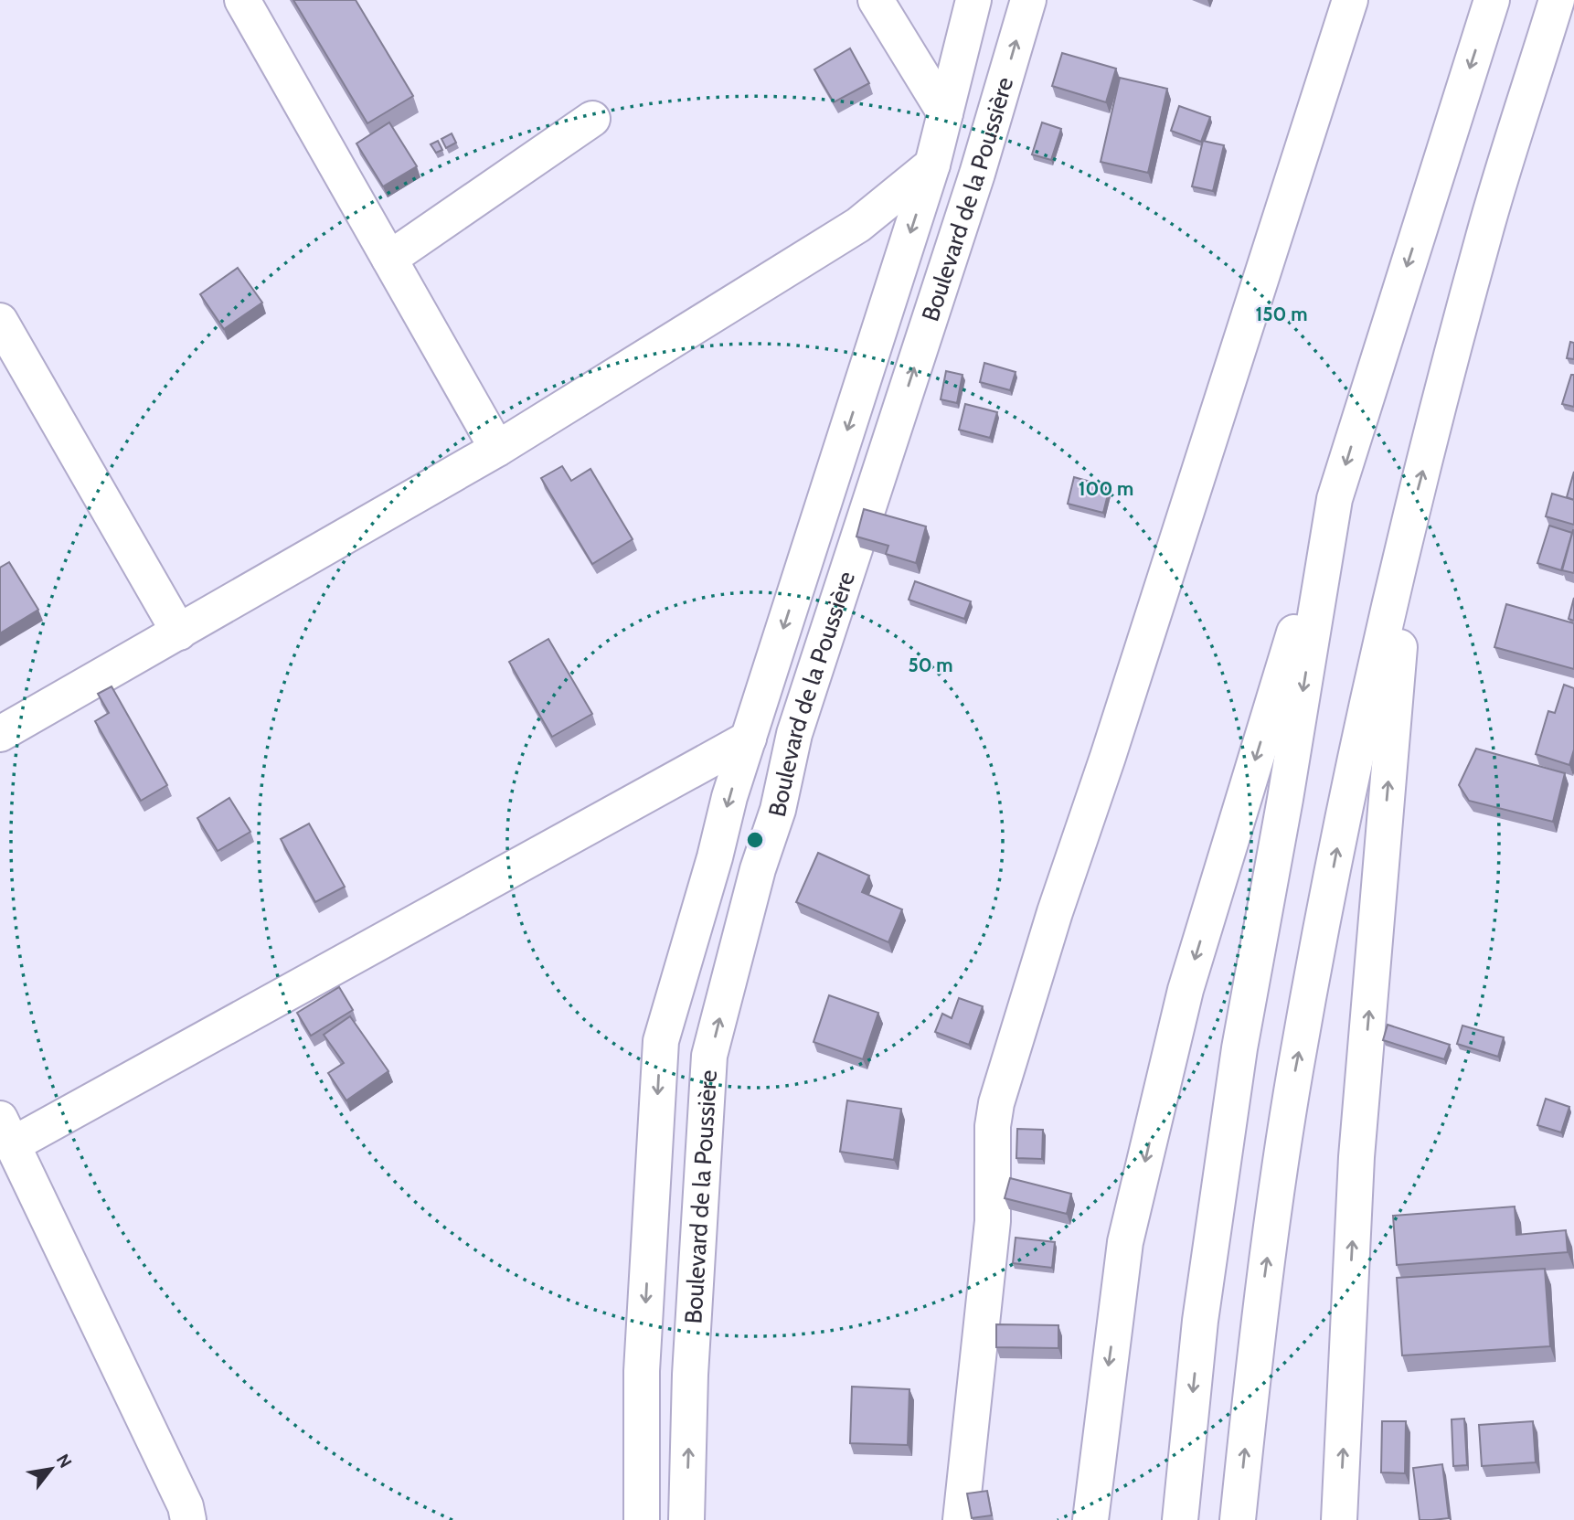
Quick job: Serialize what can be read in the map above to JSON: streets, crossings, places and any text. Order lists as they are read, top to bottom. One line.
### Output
{"streets":{"street":["Boulevard de la Poussière"]},"north":"top right","rings":["150 m","100 m","50 m"]}
